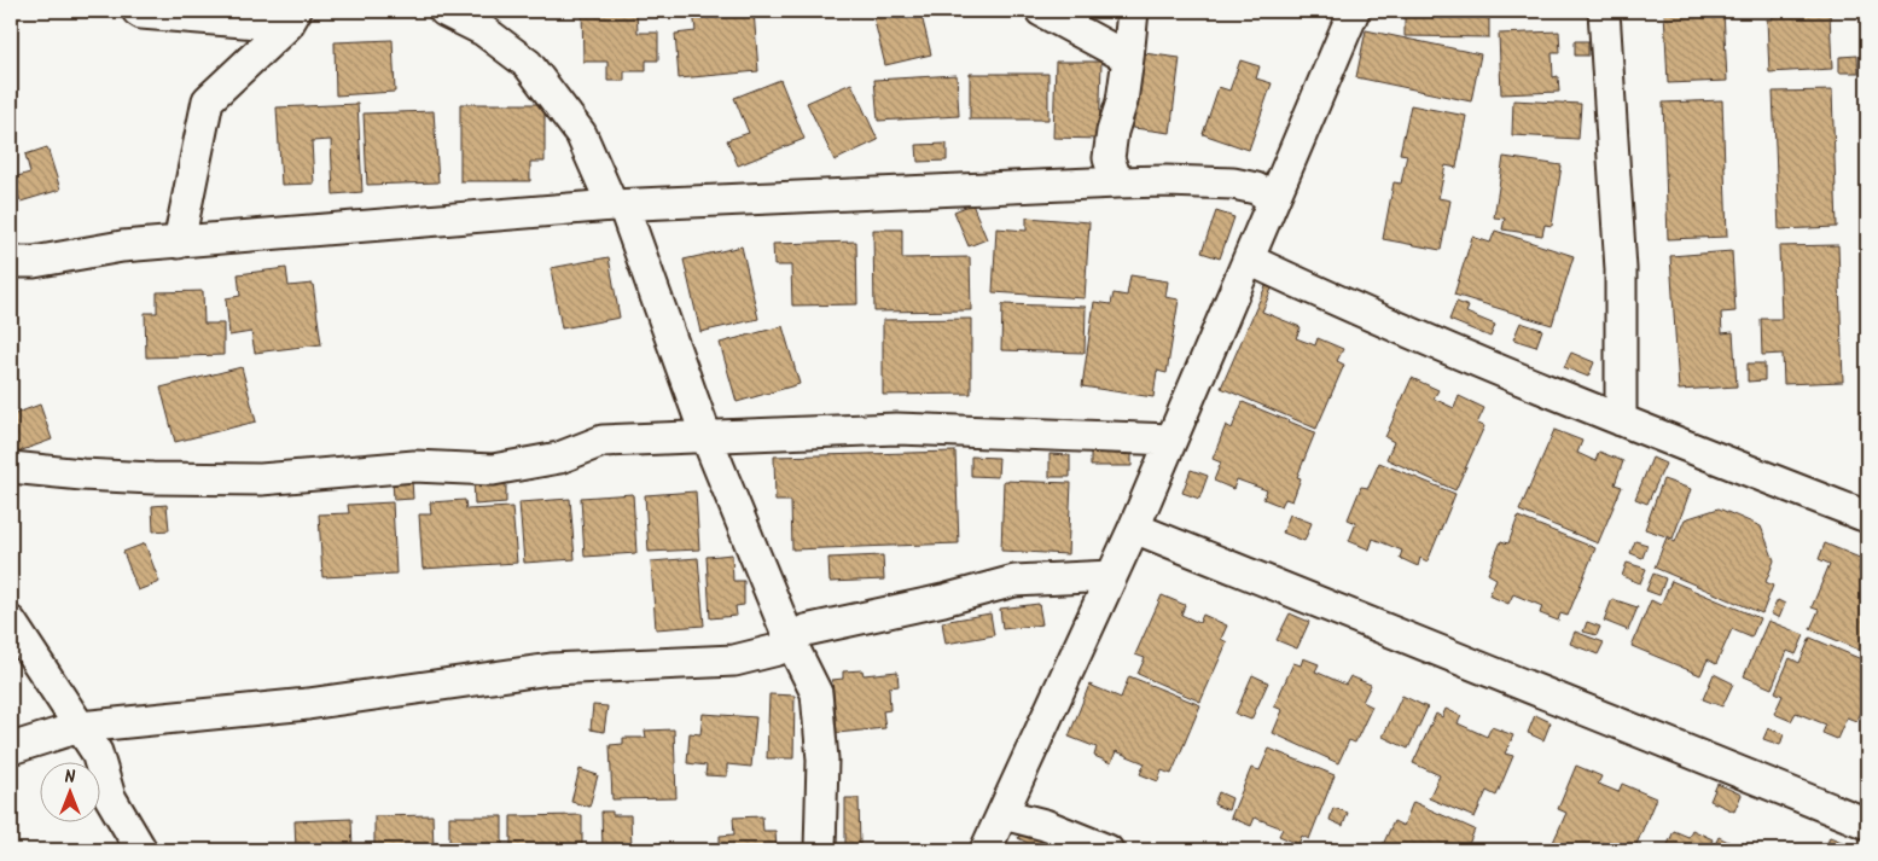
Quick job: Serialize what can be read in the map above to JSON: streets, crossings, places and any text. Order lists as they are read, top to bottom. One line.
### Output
{"north":"top"}
